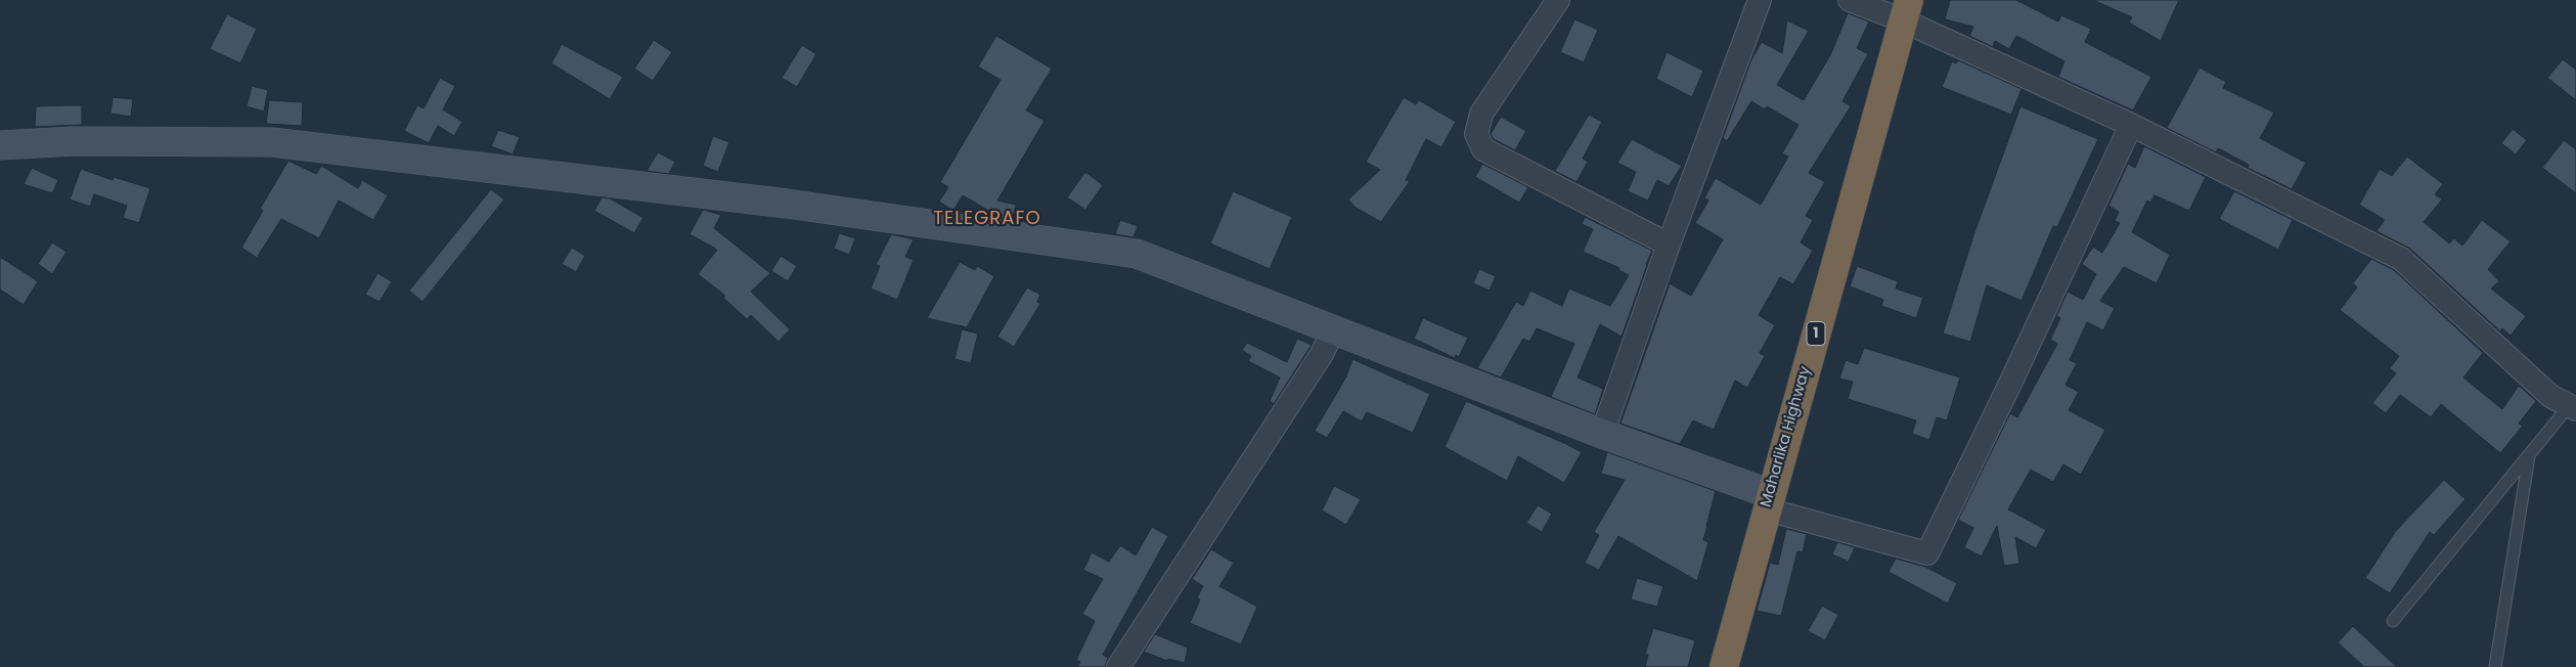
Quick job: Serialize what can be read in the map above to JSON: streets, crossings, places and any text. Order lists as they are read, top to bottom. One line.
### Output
{"streets":{"highway":["1","Maharlika Highway"]},"districts":["TELEGRAFO"]}
